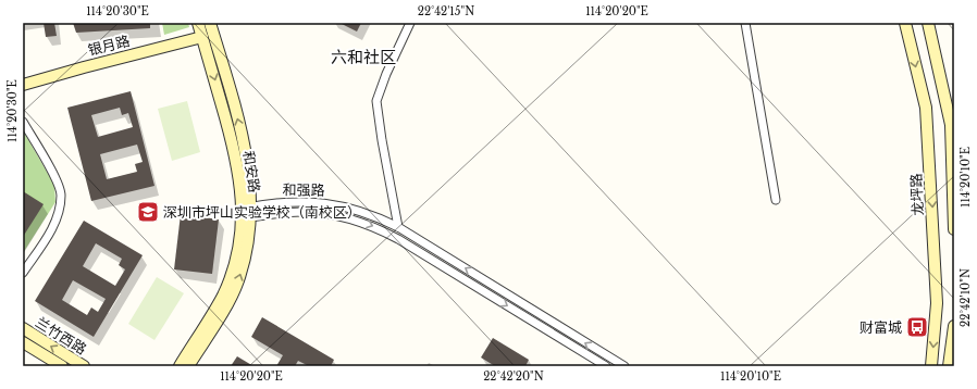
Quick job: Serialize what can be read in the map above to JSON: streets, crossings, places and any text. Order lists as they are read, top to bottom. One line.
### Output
{"streets":{"street":["银月路","和安路","和强路","龙坪路","兰竹西路"]},"crossings":[["银月路","和安路"],["和安路","和强路"]],"districts":["六和社区"],"places":{"school or university":["深圳市坪山实验学校（南校区）"],"bus stop":["财富城"]},"coordinates":["114°20'30\"E","22°42'15\"N","114°20'20\"E","114°20'10\"E","22°42'10\"N","22°42'20\"N"]}
